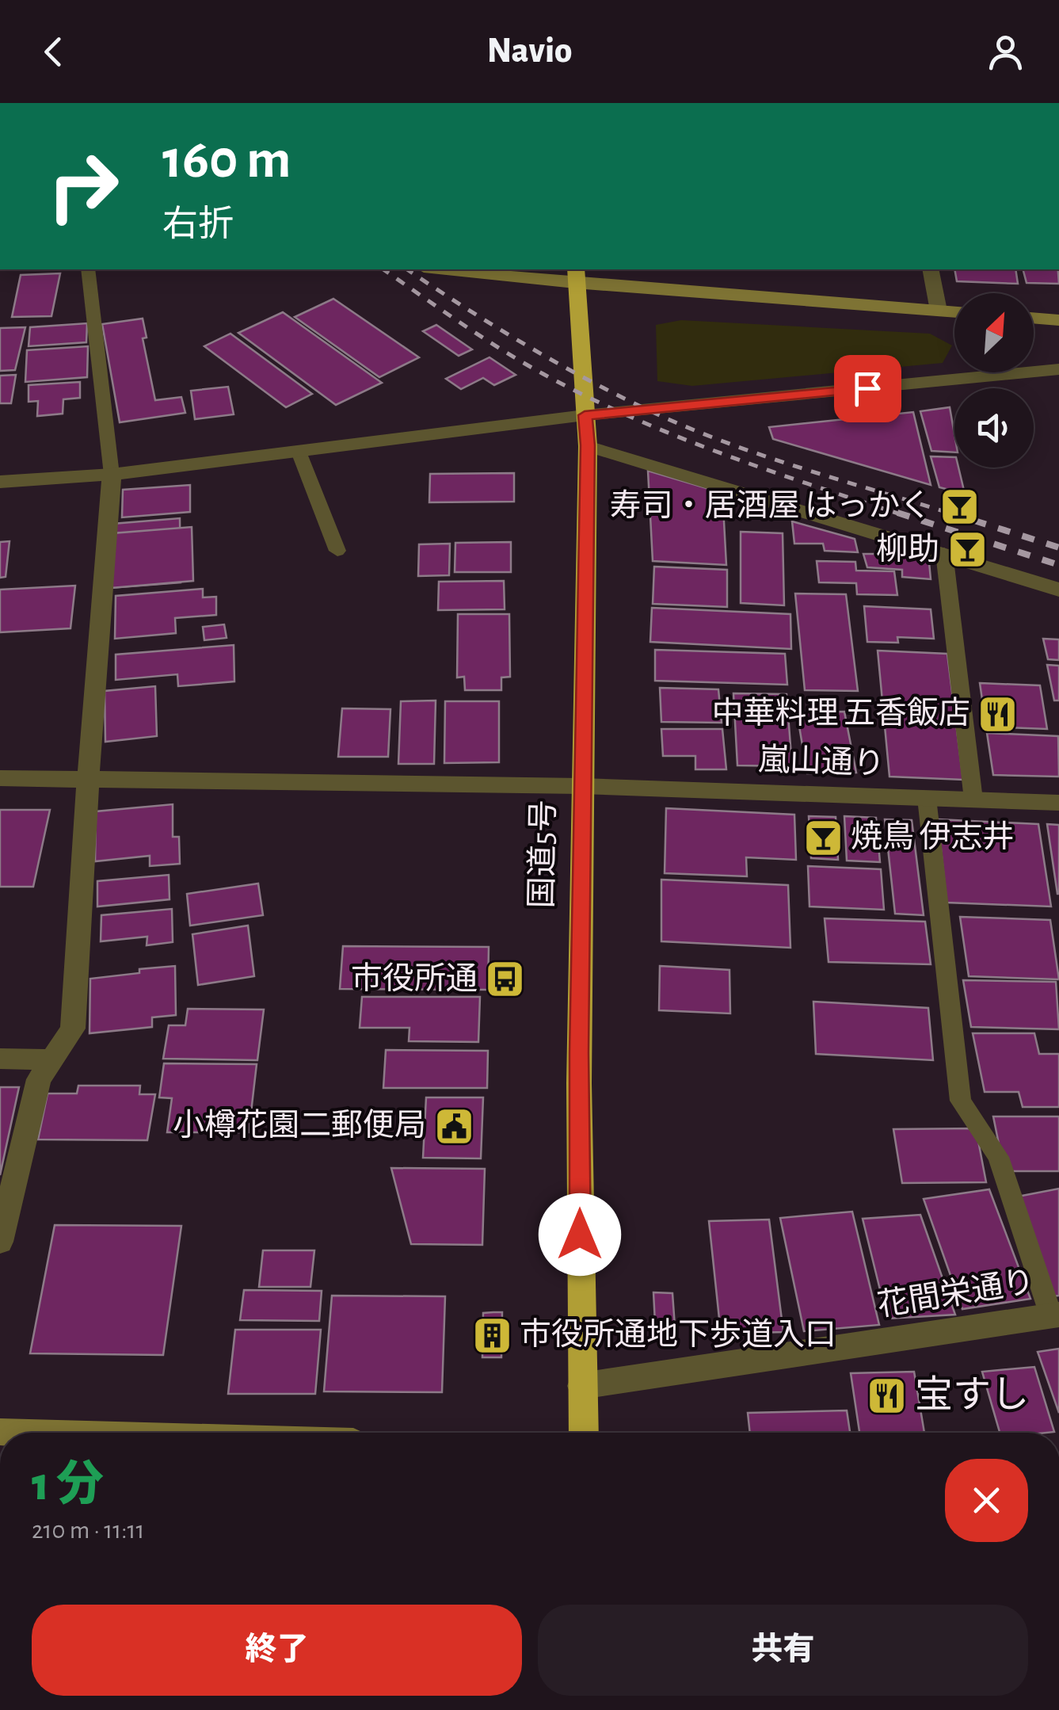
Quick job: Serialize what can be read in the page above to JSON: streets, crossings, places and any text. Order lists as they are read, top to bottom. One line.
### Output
{"streets":{"highway":["国道5号"],"street":["嵐山通り","花間栄通り"]},"crossings":[["嵐山通り","国道5号"],["国道5号","花間栄通り"]],"places":{"bar":["寿司・居酒屋 はっかく","柳助","焼鳥 伊志井"],"restaurant":["中華料理 五香飯店","宝すし"],"bus stop":["市役所通"],"public building":["小樽花園二郵便局"],"building":["市役所通地下歩道入口"]},"north":"top right","page":{"header":"Navio","turn":["160 m","右折"],"heading":["1 分","210 m · 11:11"],"buttons":["終了","共有"]}}
